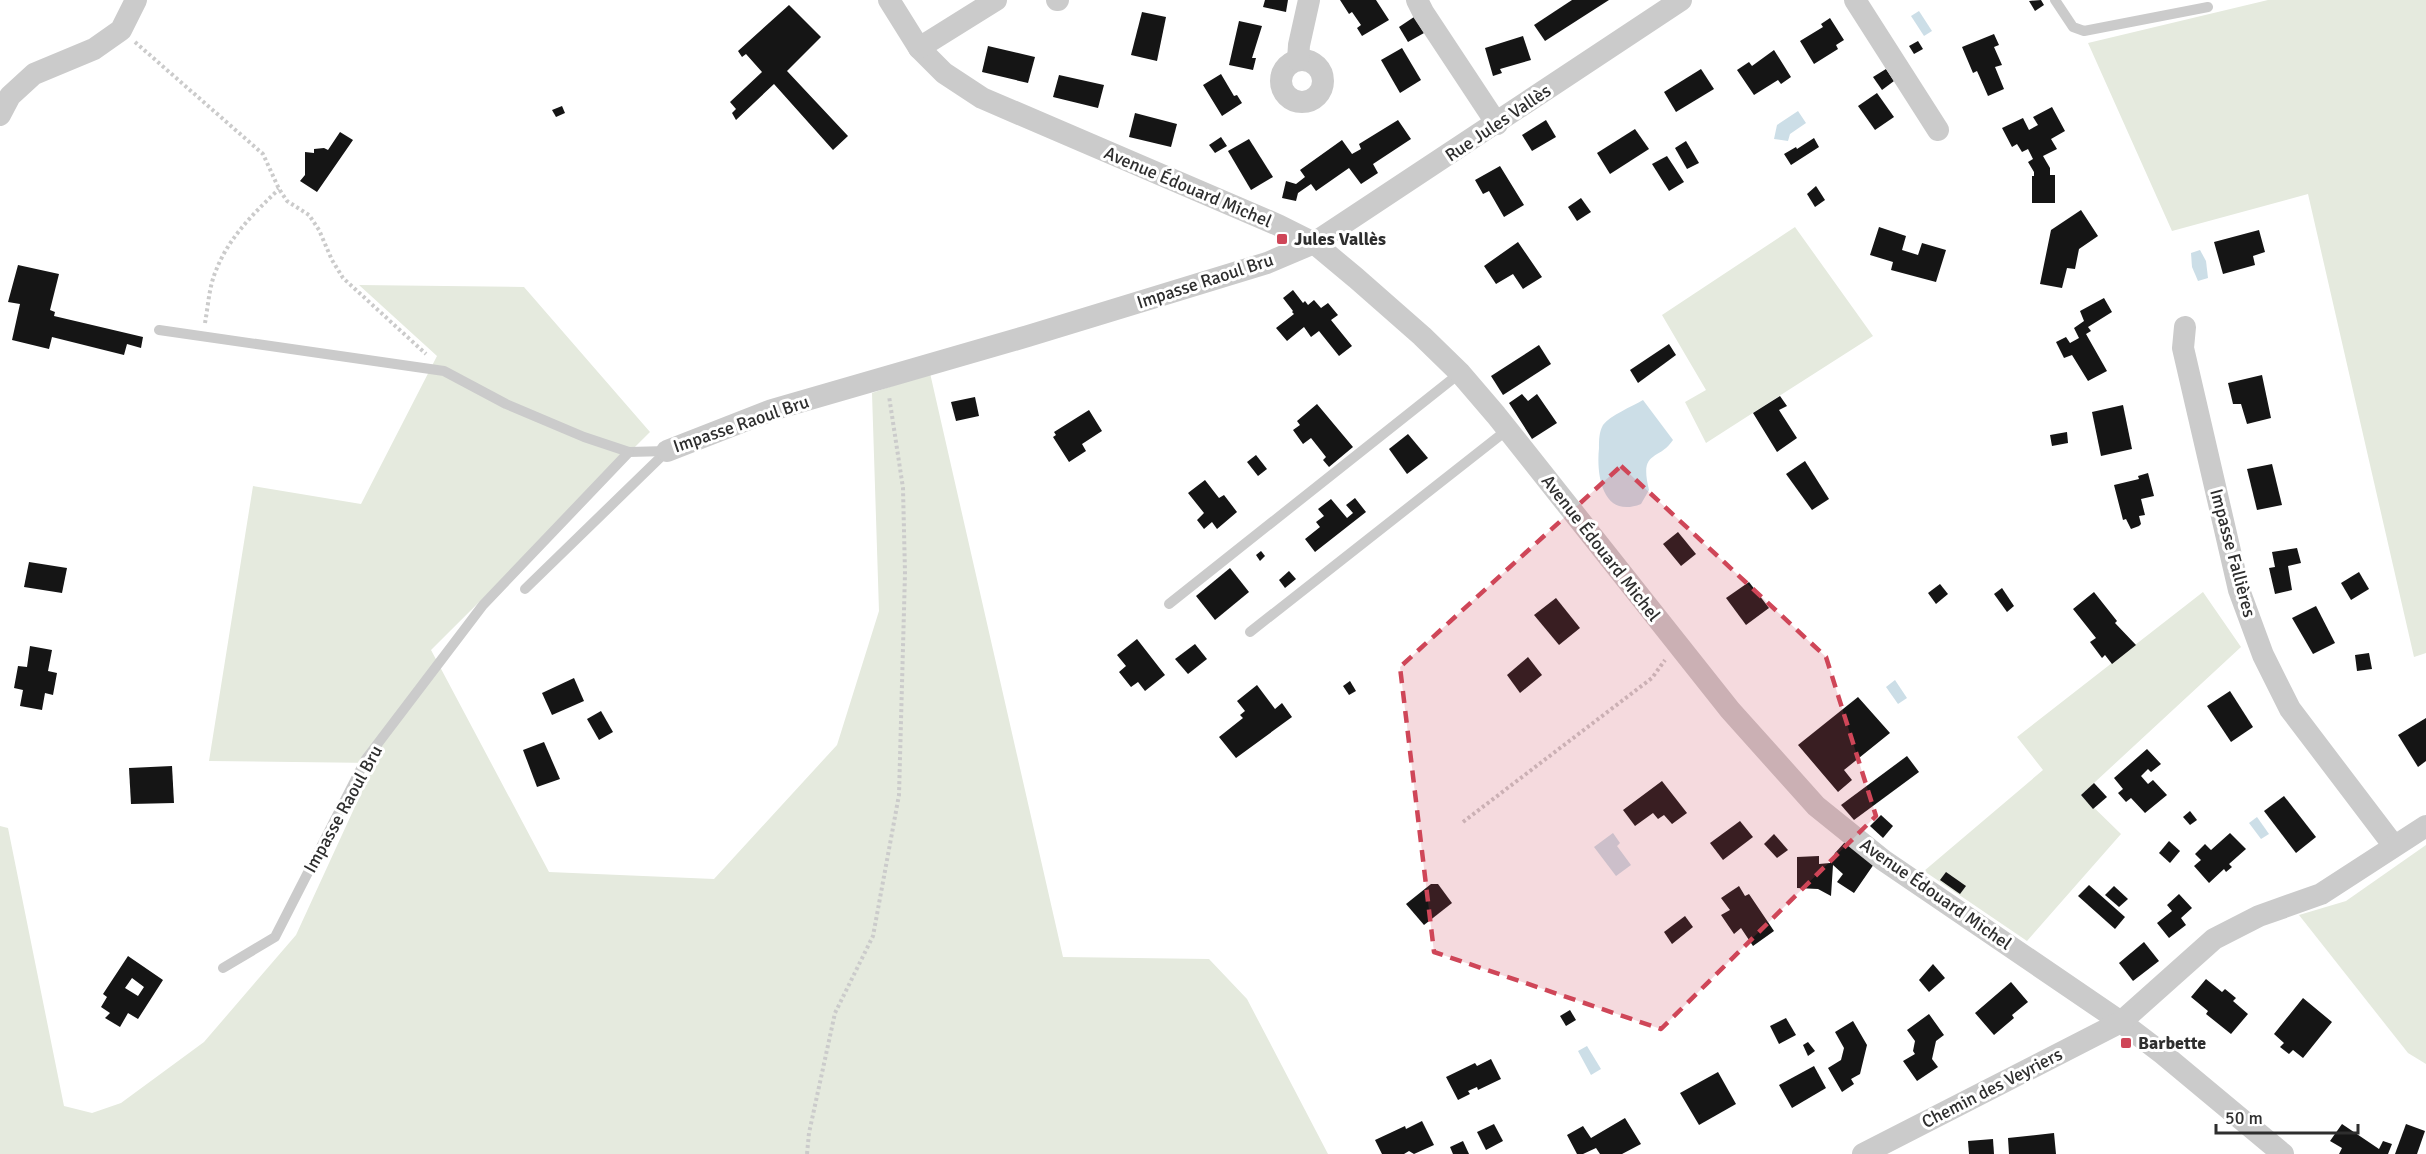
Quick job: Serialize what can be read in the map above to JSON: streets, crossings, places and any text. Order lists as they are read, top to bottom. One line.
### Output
{"streets":{"street":["Rue Jules Vallès","Avenue Édouard Michel","Impasse Raoul Bru","Impasse Fallières","Chemin des Veyriers"]},"crossings":[["Rue Jules Vallès","Avenue Édouard Michel"],["Rue Jules Vallès","Impasse Raoul Bru"],["Avenue Édouard Michel","Impasse Raoul Bru"],["Avenue Édouard Michel","Chemin des Veyriers"],["Impasse Fallières","Chemin des Veyriers"]],"places":{"transit":["Jules Vallès","Barbette"]},"scale_bar":"50 m"}
